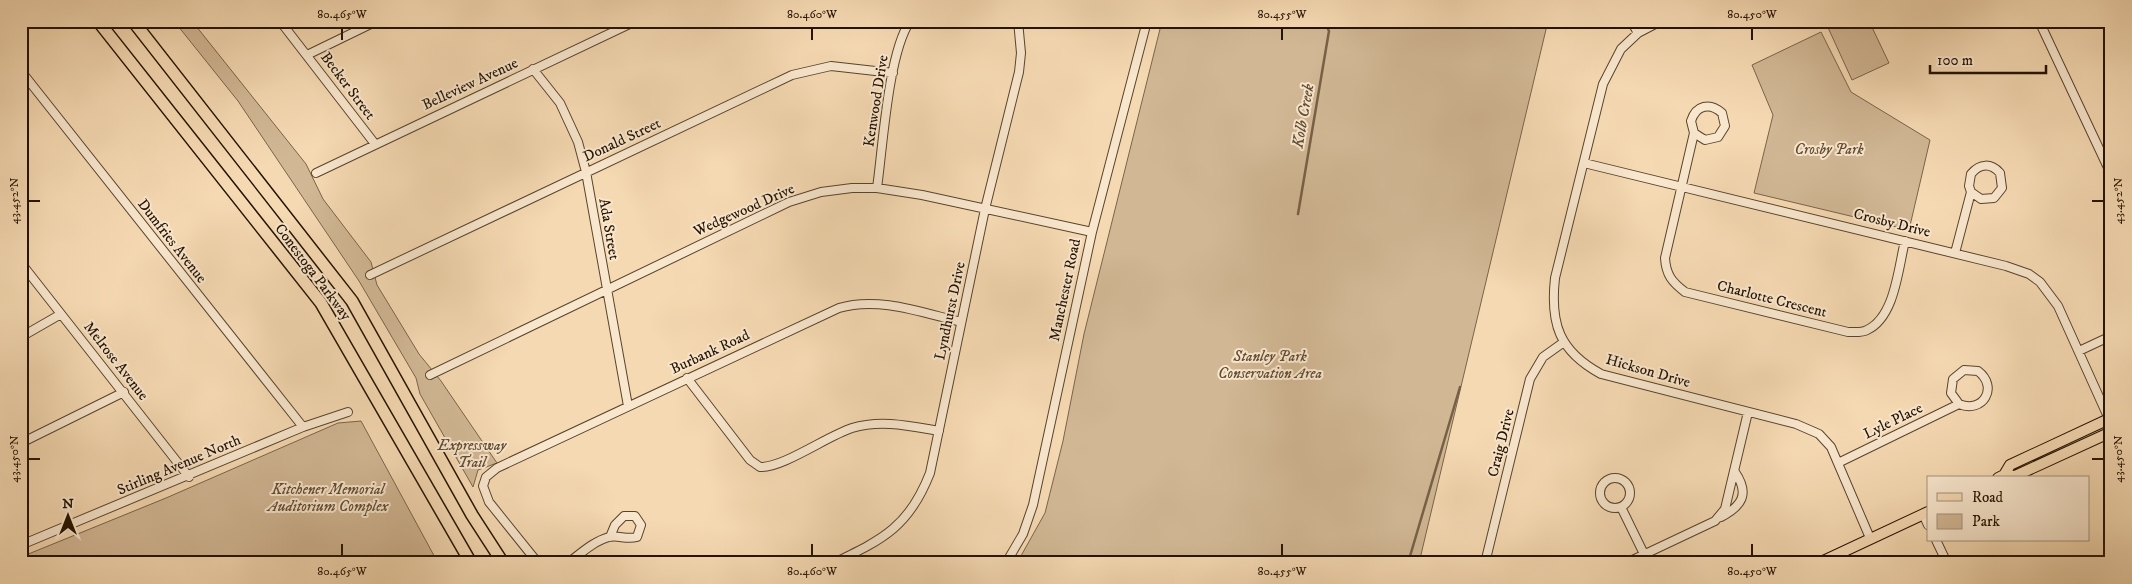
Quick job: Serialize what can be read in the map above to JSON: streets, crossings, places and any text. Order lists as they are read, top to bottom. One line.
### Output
{"streets":{"highway":["Conestoga Parkway"],"street":["Belleview Avenue","Becker Street","Kenwood Drive","Donald Street","Wedgewood Drive","Crosby Drive","Ada Street","Dumfries Avenue","Manchester Road","Charlotte Crescent","Lyndhurst Drive","Burbank Road","Melrose Avenue","Hickson Drive","Lyle Place","Craig Drive","Stirling Avenue North"]},"crossings":[["Belleview Avenue","Becker Street"],["Belleview Avenue","Ada Street"],["Kenwood Drive","Donald Street"],["Kenwood Drive","Wedgewood Drive"],["Donald Street","Ada Street"],["Wedgewood Drive","Ada Street"],["Wedgewood Drive","Manchester Road"],["Wedgewood Drive","Lyndhurst Drive"],["Crosby Drive","Charlotte Crescent"],["Crosby Drive","Hickson Drive"],["Ada Street","Burbank Road"],["Dumfries Avenue","Stirling Avenue North"],["Lyndhurst Drive","Burbank Road"],["Melrose Avenue","Stirling Avenue North"],["Hickson Drive","Lyle Place"],["Hickson Drive","Craig Drive"]],"water":["Kolb Creek"],"parks":["Crosby Park","Stanley Park Conservation Area","Expressway Trail","Kitchener Memorial Auditorium Complex"],"legend":["Road","Park"],"scale_bar":"100 m","north":"top","coordinates":["80.465°W","80.460°W","80.455°W","80.450°W","43.452°N","43.450°N"]}
